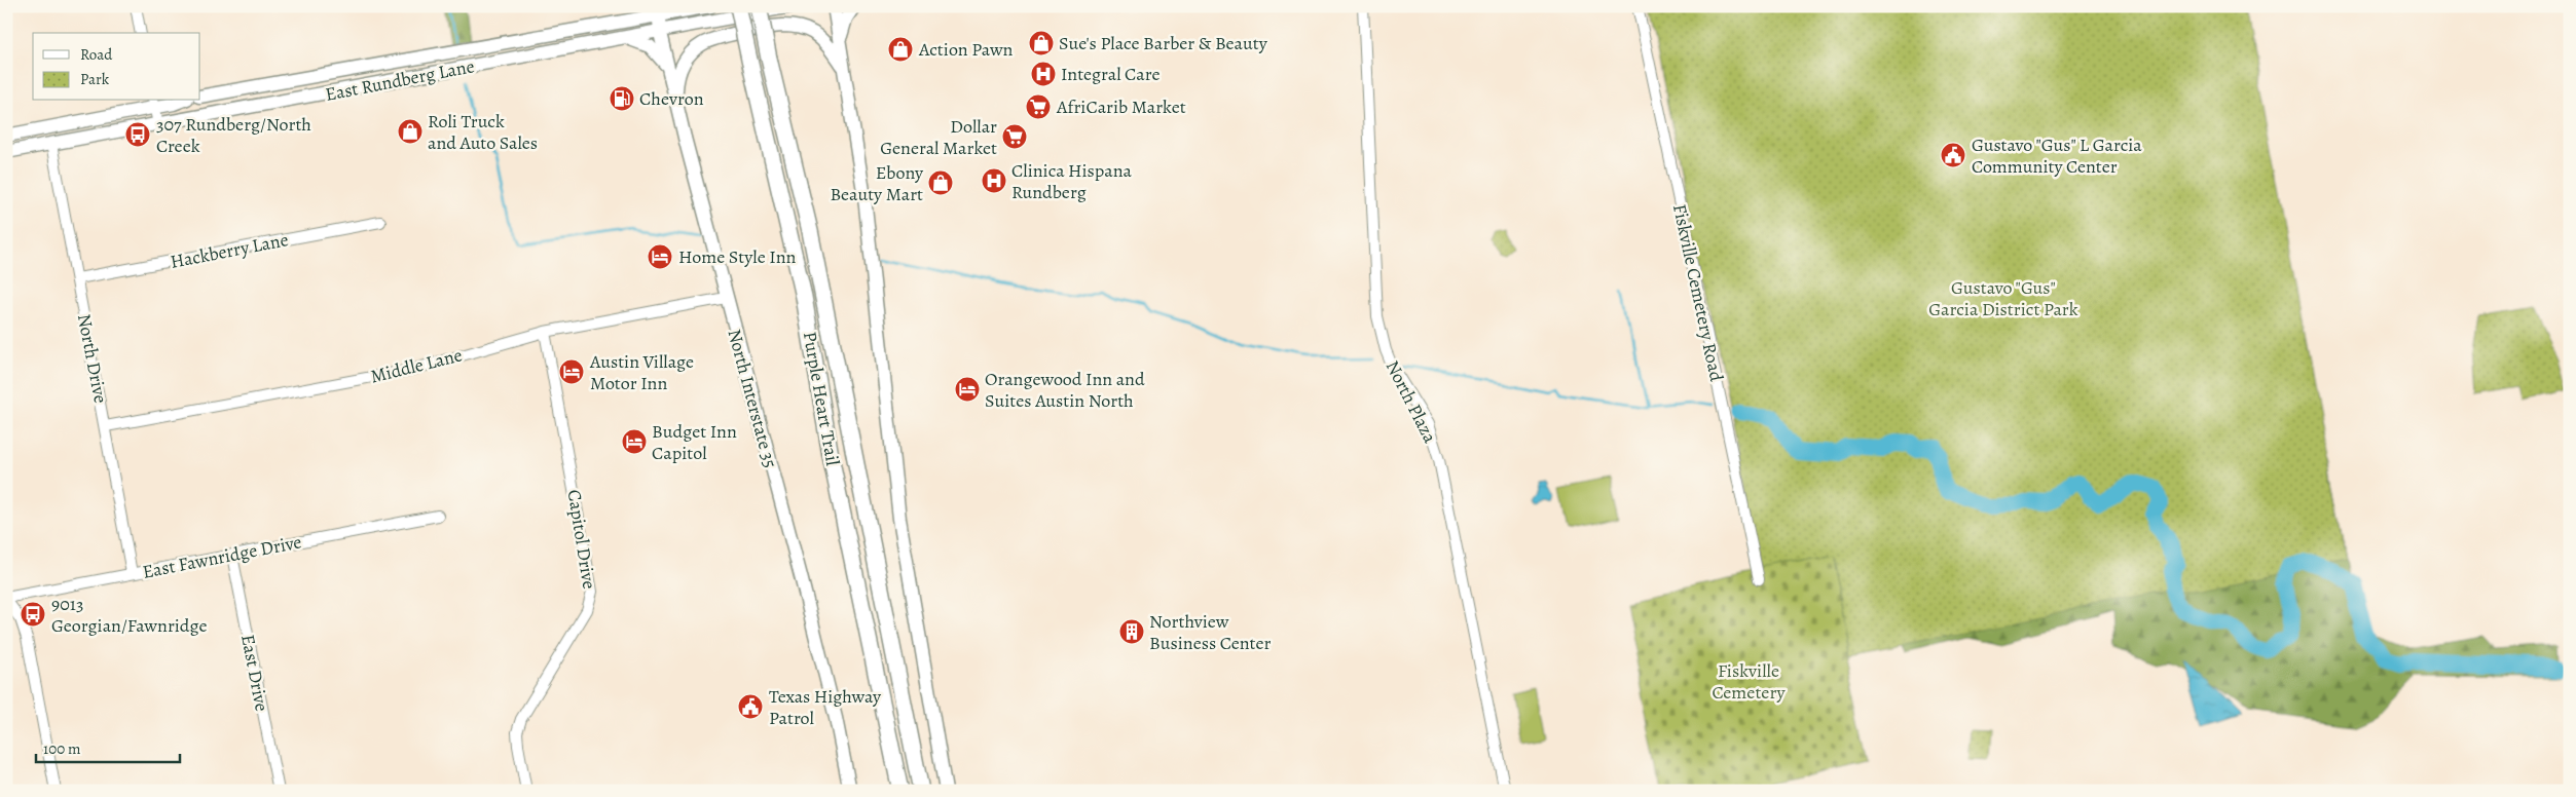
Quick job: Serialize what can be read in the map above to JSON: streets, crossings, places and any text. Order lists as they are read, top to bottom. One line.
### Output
{"streets":{"highway":["Purple Heart Trail"],"main road":["East Rundberg Lane","North Interstate 35"],"street":["Hackberry Lane","Fiskville Cemetery Road","North Drive","Middle Lane","North Plaza","Capitol Drive","East Fawnridge Drive","East Drive"]},"crossings":[["East Rundberg Lane","North Drive"],["East Rundberg Lane","North Interstate 35"],["Hackberry Lane","North Drive"],["North Drive","Middle Lane"],["North Drive","East Fawnridge Drive"],["Middle Lane","North Interstate 35"],["Middle Lane","Capitol Drive"],["East Fawnridge Drive","East Drive"]],"parks":["Gustavo \"Gus\" Garcia District Park","Fiskville Cemetery"],"places":{"shop":["Sue's Place Barber & Beauty","Action Pawn","Roli Truck and Auto Sales","Ebony Beauty Mart"],"hospital":["Integral Care","Clinica Hispana Rundberg"],"fuel station":["Chevron"],"supermarket":["AfriCarib Market","Dollar General Market"],"bus stop":["307 Rundberg/North Creek","9013 Georgian/Fawnridge"],"public building":["Gustavo \"Gus\" L Garcia Community Center","Texas Highway Patrol"],"hotel":["Home Style Inn","Austin Village Motor Inn","Orangewood Inn and Suites Austin North","Budget Inn Capitol"],"building":["Northview Business Center"]},"legend":["Road","Park"],"scale_bar":"100 m"}
